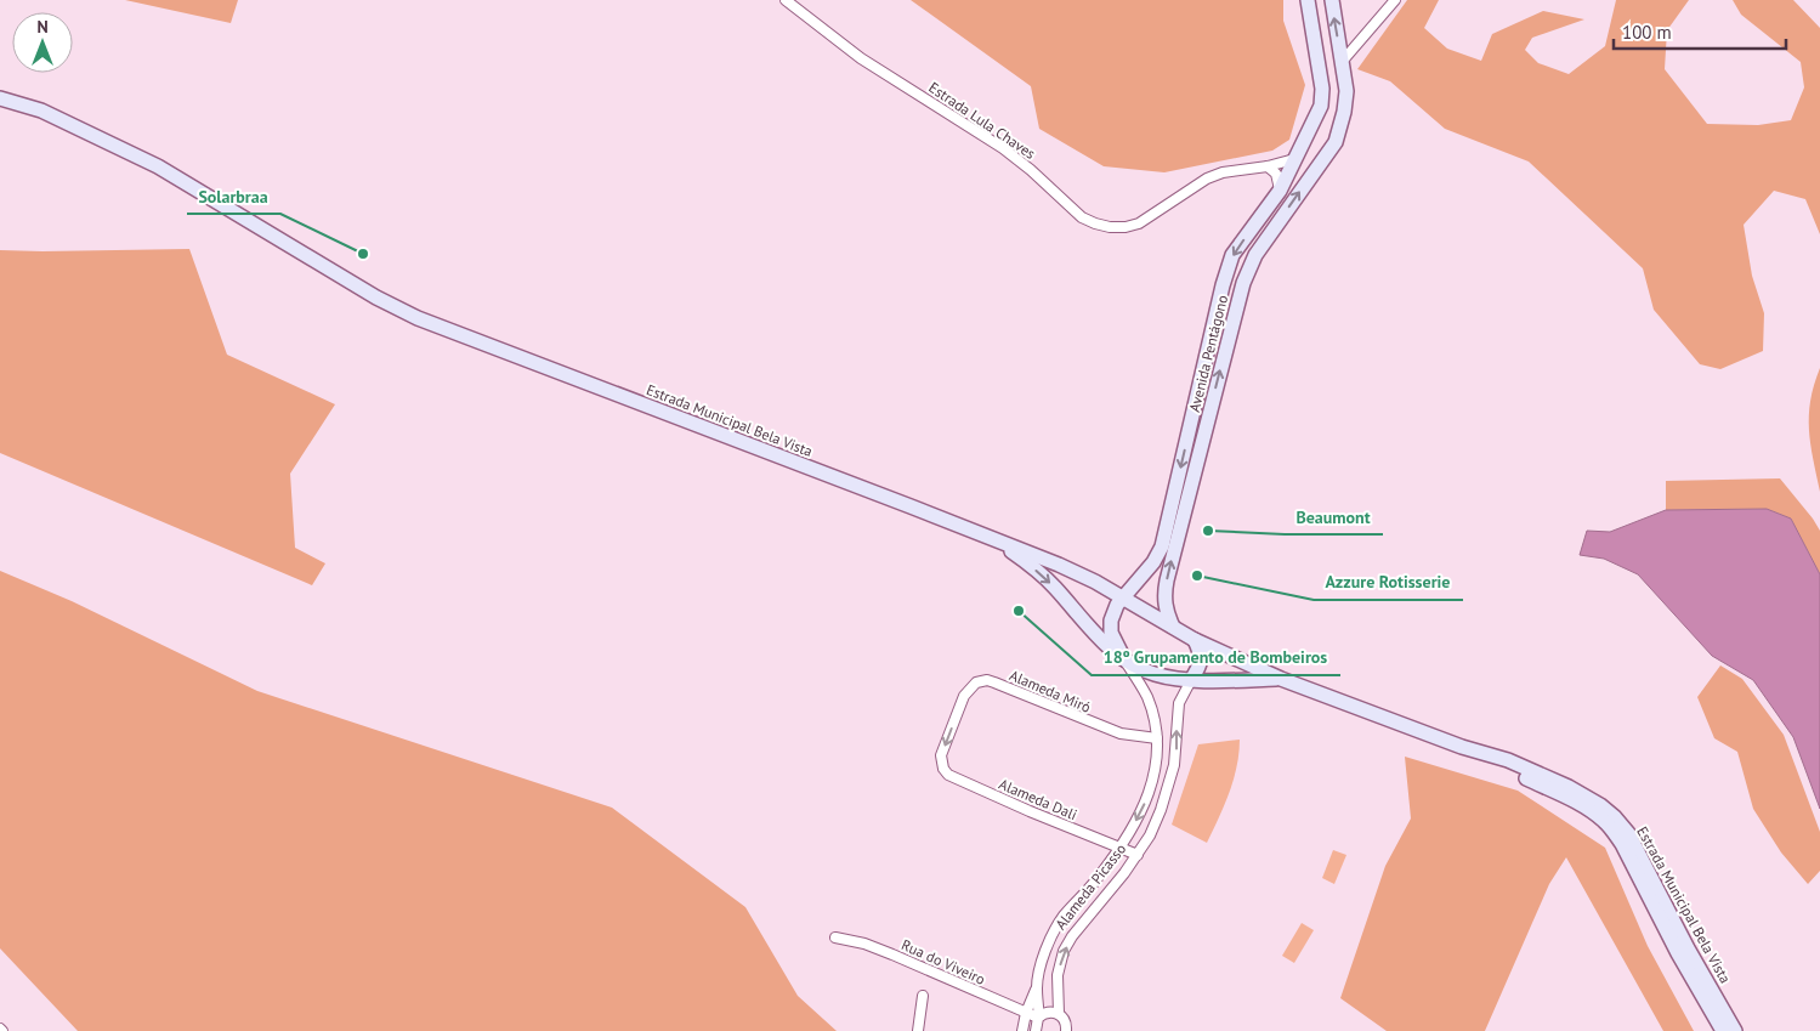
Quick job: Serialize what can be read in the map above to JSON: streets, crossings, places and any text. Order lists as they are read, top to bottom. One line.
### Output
{"streets":{"main road":["Avenida Pentágono","Estrada Municipal Bela Vista","Alameda Picasso"],"street":["Estrada Lula Chaves","Alameda Miró","Alameda Dali","Rua do Viveiro"]},"crossings":[["Estrada Lula Chaves","Avenida Pentágono"],["Avenida Pentágono","Estrada Municipal Bela Vista"],["Avenida Pentágono","Alameda Picasso"],["Estrada Municipal Bela Vista","Alameda Picasso"],["Alameda Miró","Alameda Dali"],["Alameda Miró","Alameda Picasso"],["Alameda Dali","Alameda Picasso"],["Alameda Picasso","Rua do Viveiro"]],"places":["Solarbraa","Beaumont","Azzure Rotisserie","18º Grupamento de Bombeiros"],"scale_bar":"100 m","north":"top"}
